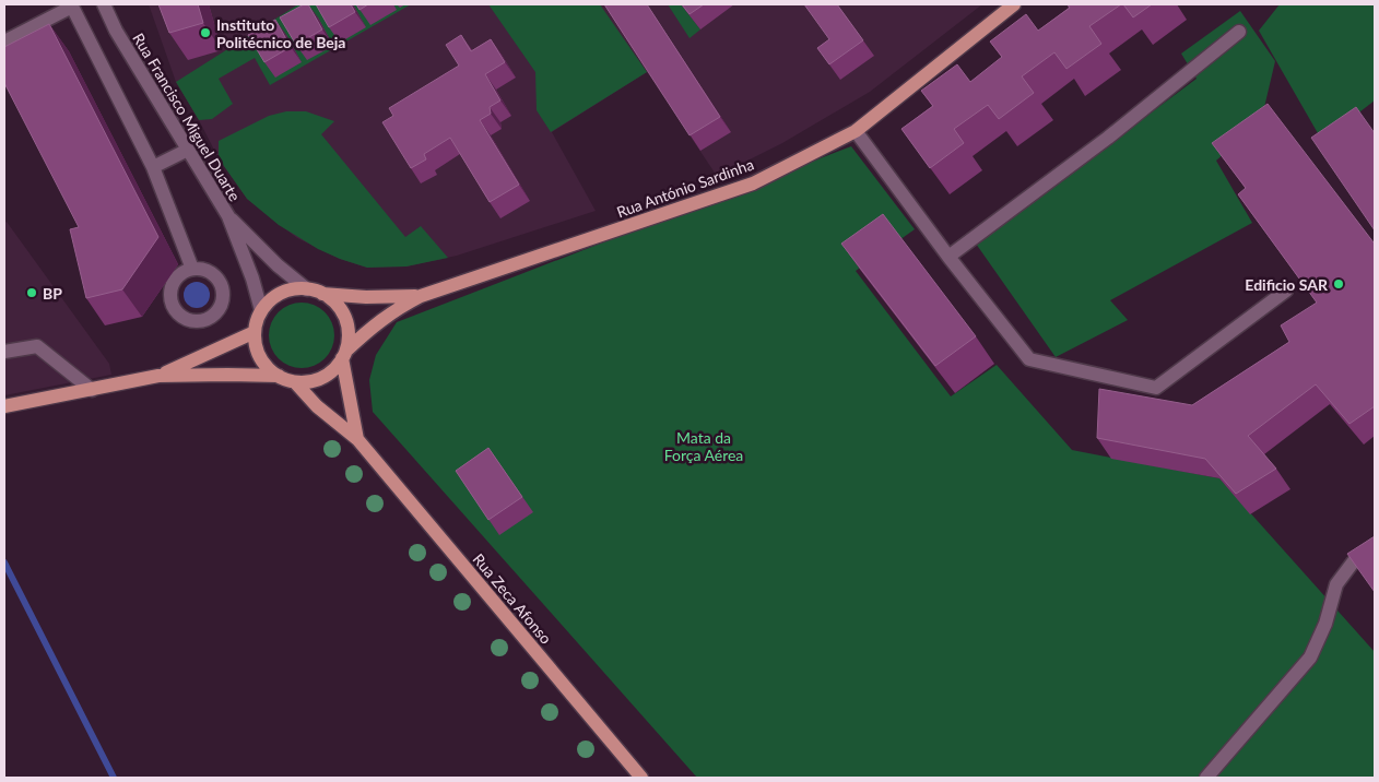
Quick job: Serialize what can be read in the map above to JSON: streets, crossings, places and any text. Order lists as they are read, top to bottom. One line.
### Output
{"streets":{"main road":["Rua António Sardinha","Rua Zeca Afonso"],"street":["Rua Francisco Miguel Duarte"]},"crossings":[["Rua António Sardinha","Rua Zeca Afonso"]],"parks":["Mata da Força Aérea"],"places":["Instituto Politécnico de Beja","Edificio SAR","BP"]}
